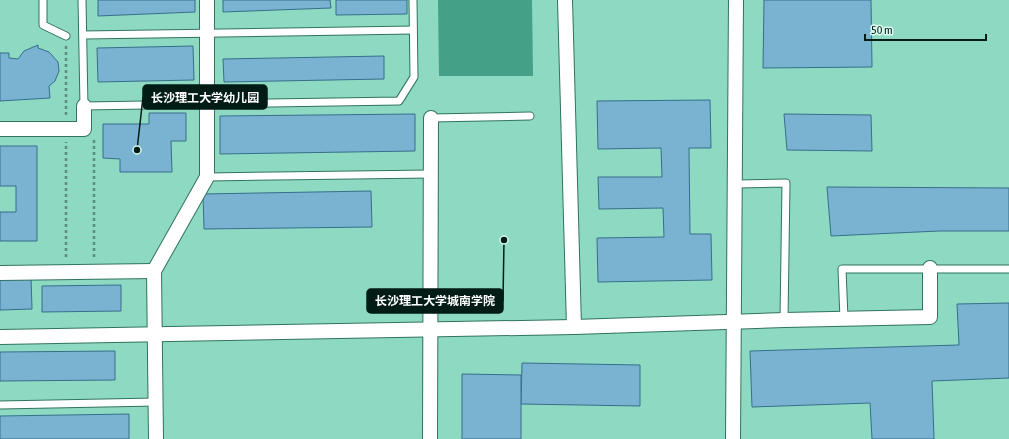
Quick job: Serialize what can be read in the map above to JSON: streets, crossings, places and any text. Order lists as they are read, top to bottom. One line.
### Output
{"places":["长沙理工大学幼儿园","长沙理工大学城南学院"],"scale_bar":"50 m"}
